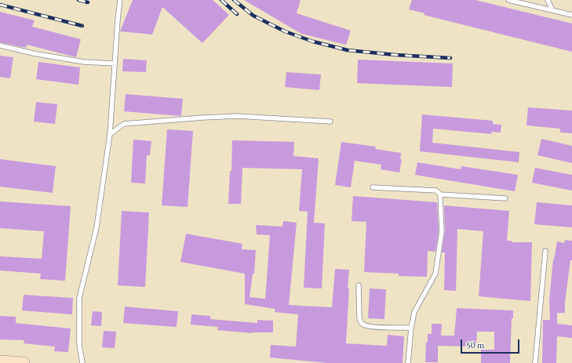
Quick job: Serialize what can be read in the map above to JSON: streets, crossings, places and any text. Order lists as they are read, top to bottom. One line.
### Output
{"scale_bar":"50 m"}
